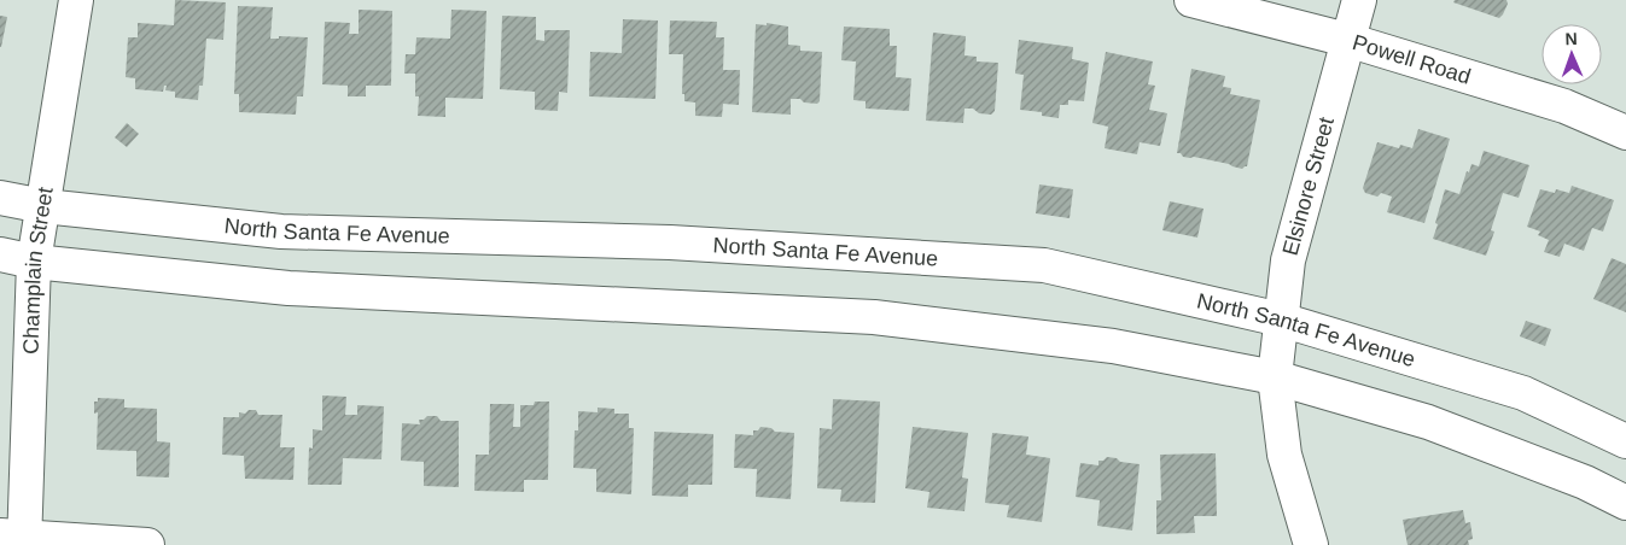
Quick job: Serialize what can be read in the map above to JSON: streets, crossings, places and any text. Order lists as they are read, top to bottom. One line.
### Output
{"streets":{"main road":["Powell Road","Elsinore Street","North Santa Fe Avenue","Champlain Street"]},"crossings":[["Powell Road","Elsinore Street"],["Elsinore Street","North Santa Fe Avenue"],["North Santa Fe Avenue","Champlain Street"]],"north":"top"}
